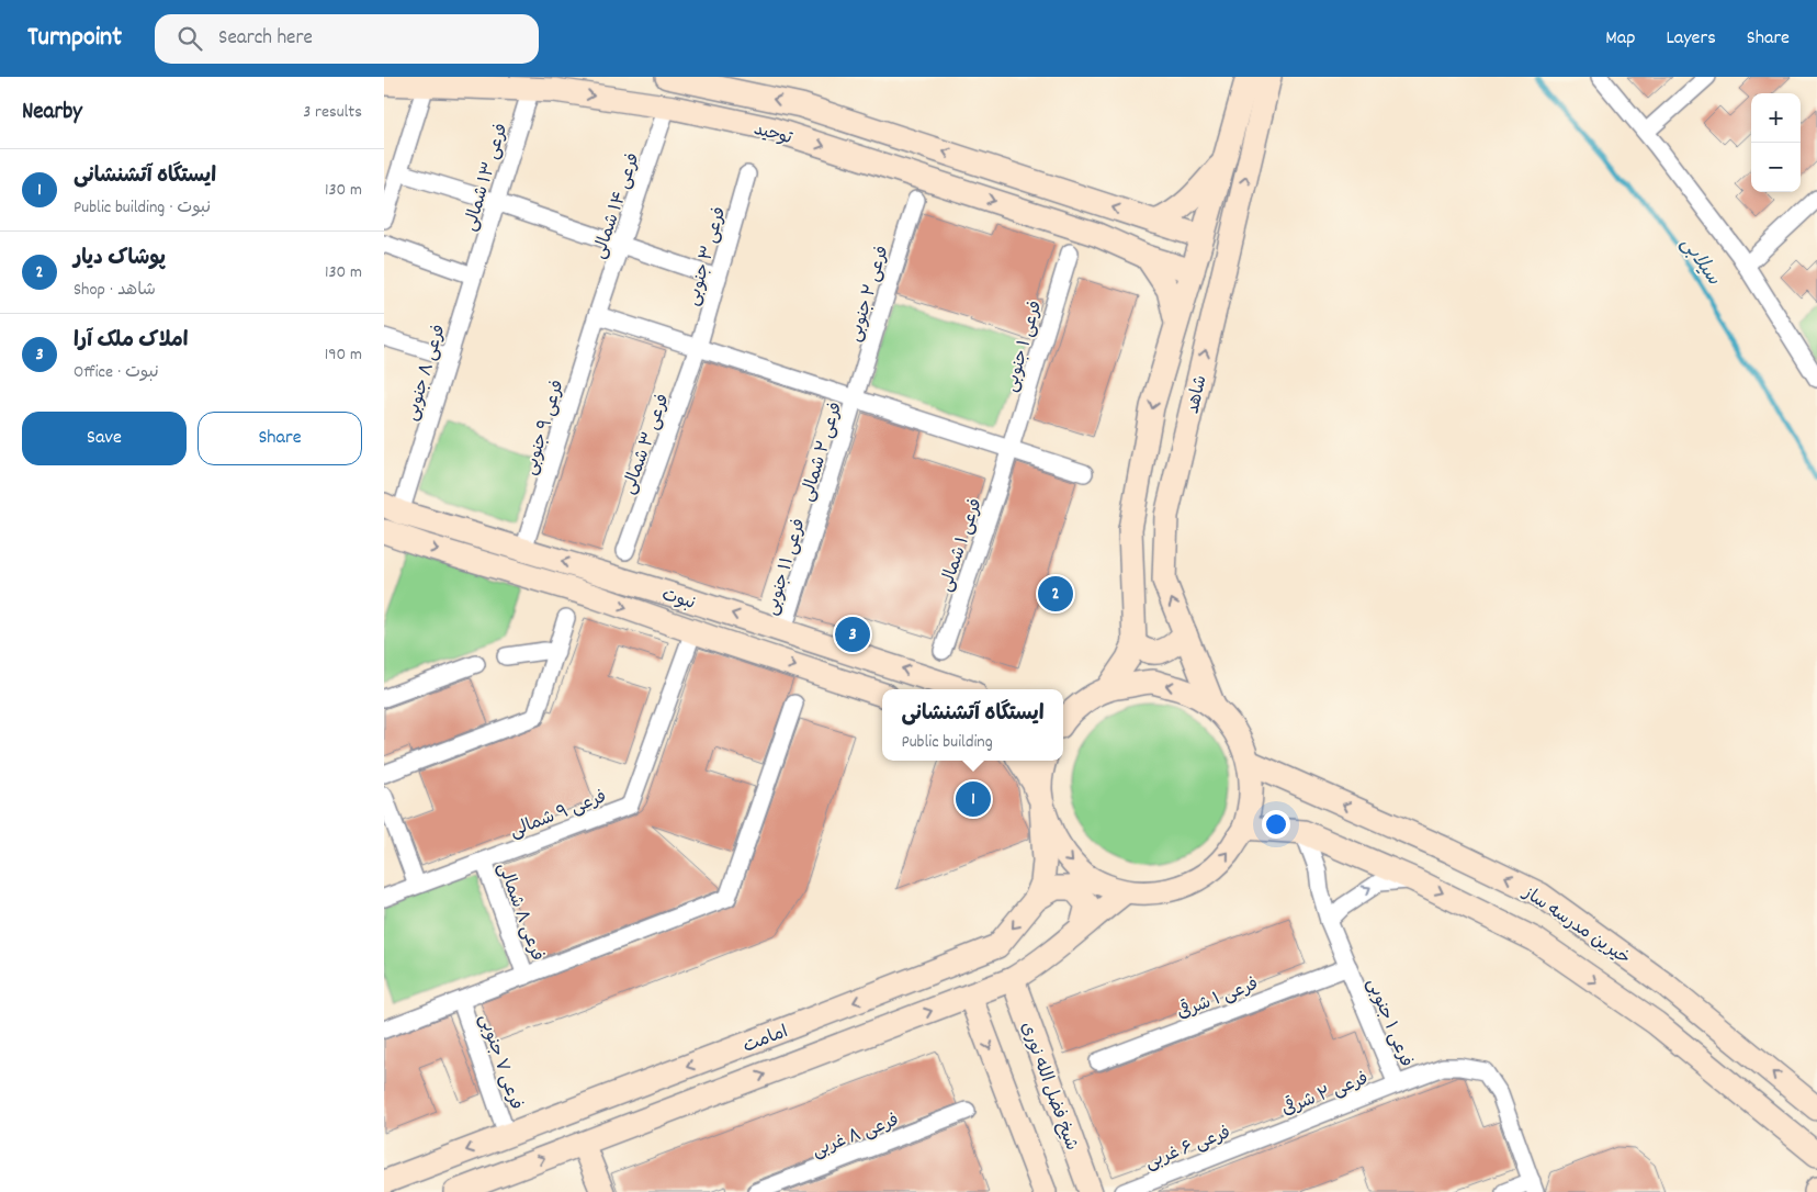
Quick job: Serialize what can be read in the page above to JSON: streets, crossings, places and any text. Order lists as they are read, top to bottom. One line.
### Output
{"streets":{"main road":["توحید","شاهد","نبوت","خیرین مدرسه ساز","امامت","شیخ فضل الله نوری"],"street":["فرعی ۱۳ شمالی","فرعی ۱۴ شمالی","فرعی ۳ جنوبی","فرعی ۲ جنوبی","فرعی ۱ جنوبی","فرعی ۸ جنوبی","فرعی ۹ جنوبی","فرعی ۳ شمالی","فرعی ۲ شمالی","فرعی ۱ شمالی","فرعی ۱۱ جنوبی","فرعی ۹ شمالی","فرعی ۸ شمالی","فرعی ۱ شرقی","فرعی ۷ جنوبی","فرعی ۲ شرقی","فرعی ۸ غربی","فرعی ۶ غربی"]},"crossings":[["توحید","فرعی ۱۳ شمالی"],["توحید","فرعی ۱۴ شمالی"],["توحید","شاهد"],["فرعی ۱۳ شمالی","فرعی ۸ جنوبی"],["فرعی ۱۴ شمالی","فرعی ۹ جنوبی"],["فرعی ۳ جنوبی","فرعی ۳ شمالی"],["فرعی ۲ جنوبی","فرعی ۲ شمالی"],["فرعی ۱ جنوبی","فرعی ۱ شمالی"],["فرعی ۱ جنوبی","خیرین مدرسه ساز"],["فرعی ۱ جنوبی","فرعی ۱ شرقی"],["فرعی ۱ جنوبی","فرعی ۲ شرقی"],["فرعی ۸ جنوبی","نبوت"],["فرعی ۹ جنوبی","نبوت"],["فرعی ۲ شمالی","فرعی ۱۱ جنوبی"],["فرعی ۱۱ جنوبی","نبوت"],["نبوت","فرعی ۹ شمالی"],["فرعی ۹ شمالی","فرعی ۸ شمالی"],["امامت","فرعی ۷ جنوبی"],["امامت","شیخ فضل الله نوری"],["فرعی ۲ شرقی","فرعی ۶ غربی"]],"water":["سیلابی"],"page":{"header":"Turnpoint","search":"Search here","nav":["Map","Layers","Share"],"heading":["Nearby","3 results"],"map_buttons":["+","−"],"list":[{"mark":"1","name":"ایستگاه آتشنشانی","note":"Public building · نبوت","value":"130 m"},{"mark":"2","name":"پوشاک دیار","note":"Shop · شاهد","value":"130 m"},{"mark":"3","name":"املاک ملک آرا","note":"Office · نبوت","value":"190 m"}],"buttons":["Save","Share"],"pins":["2","3","1"],"popup":["ایستگاه آتشنشانی","Public building"]}}
